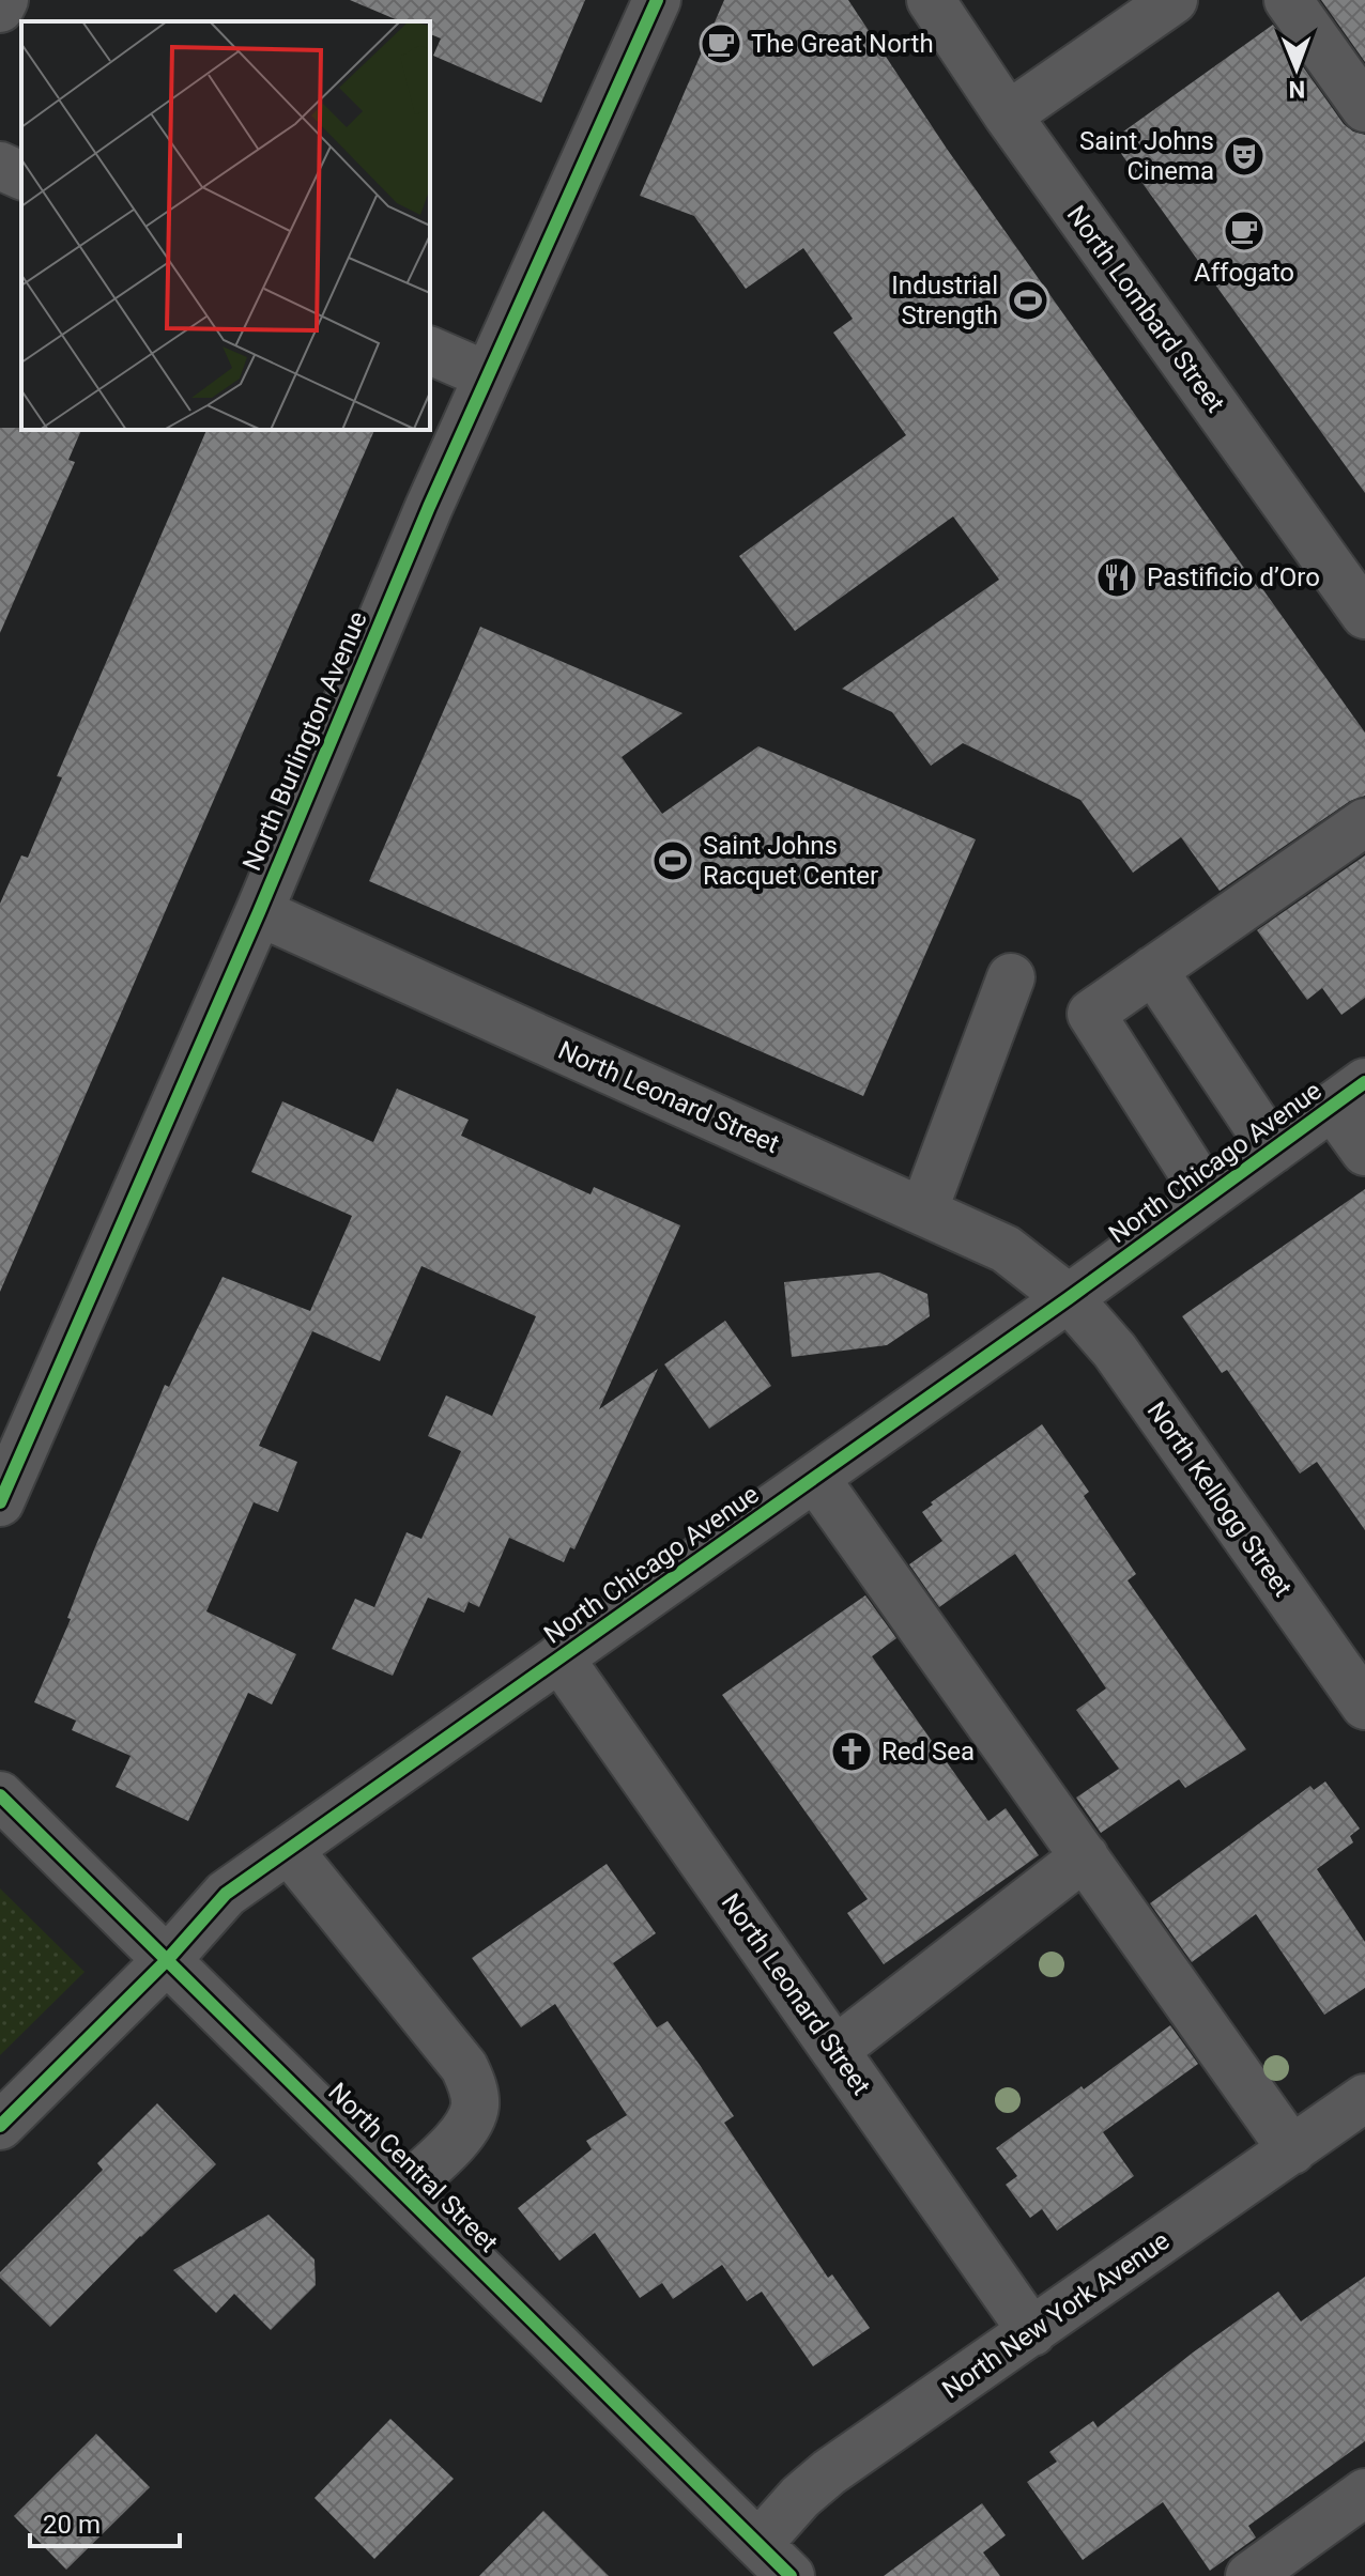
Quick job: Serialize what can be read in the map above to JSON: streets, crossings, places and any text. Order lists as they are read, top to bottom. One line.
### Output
{"streets":{"street":["North Lombard Street","North Burlington Avenue","North Leonard Street","North Chicago Avenue","North Kellogg Street","North Central Street","North New York Avenue"]},"crossings":[["North Burlington Avenue","North Leonard Street"],["North Leonard Street","North Chicago Avenue"],["North Leonard Street","North Kellogg Street"],["North Leonard Street","North New York Avenue"],["North Chicago Avenue","North Kellogg Street"],["North Chicago Avenue","North Central Street"],["North Central Street","North New York Avenue"]],"places":{"cafe":["The Great North","Affogato"],"theatre":["Saint Johns Cinema"],"sports":["Industrial Strength","Saint Johns Racquet Center"],"restaurant":["Pastificio d’Oro"],"church":["Red Sea"]},"scale_bar":"20 m","north":"bottom"}
